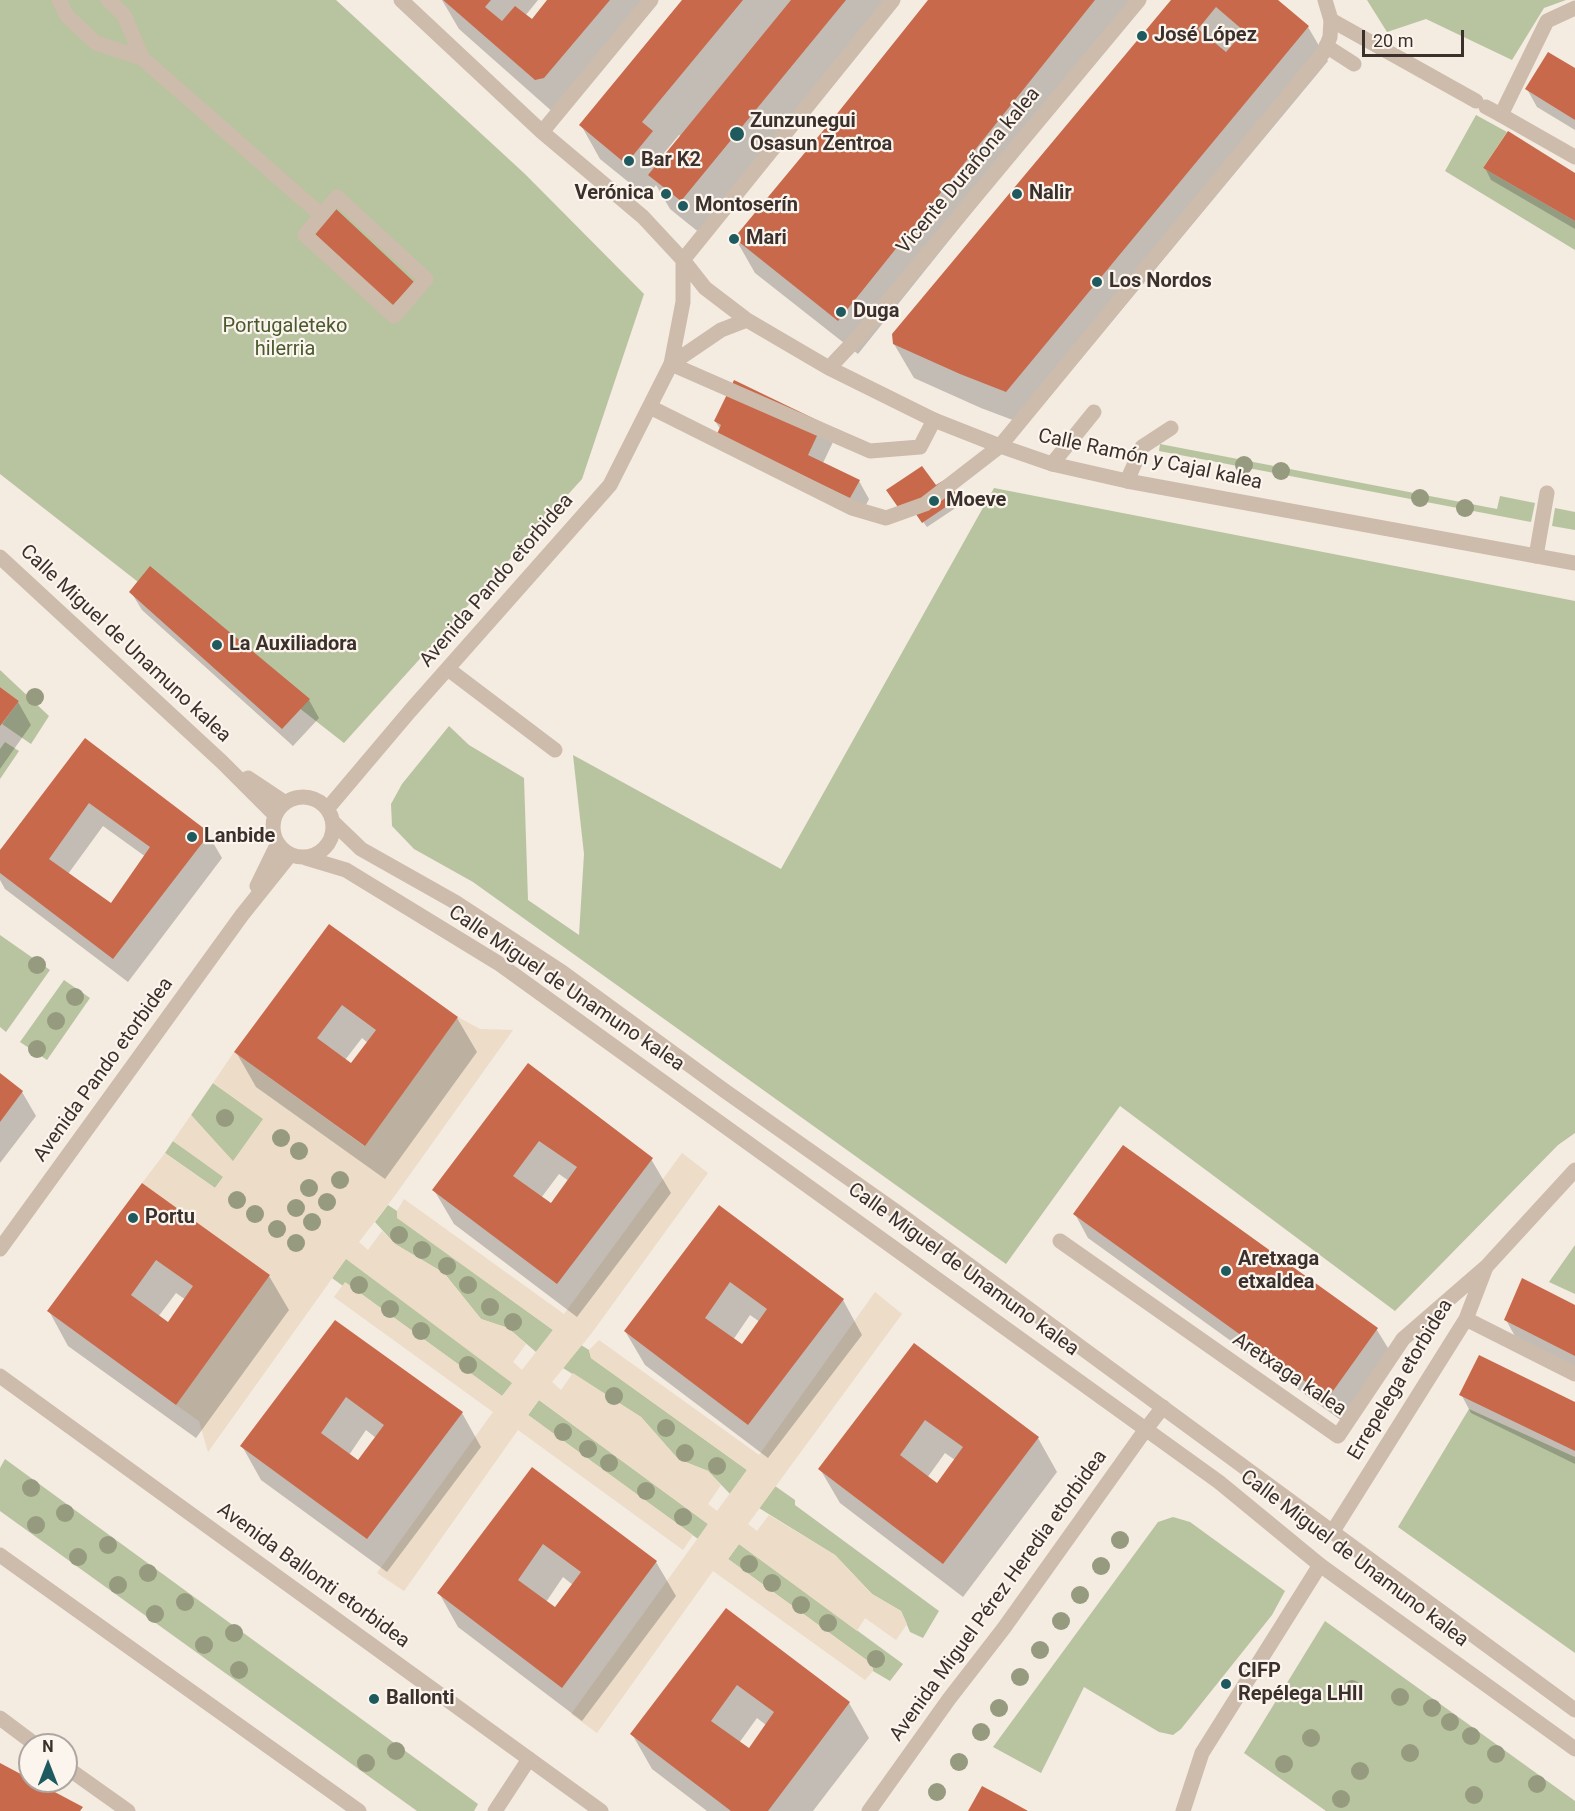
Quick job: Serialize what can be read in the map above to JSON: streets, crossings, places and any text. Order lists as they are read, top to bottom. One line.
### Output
{"streets":{"street":["Vicente Durañona kalea","Calle Ramón y Cajal kalea","Avenida Pando etorbidea","Calle Miguel de Unamuno kalea","Aretxaga kalea","Errepelega etorbidea","Avenida Ballonti etorbidea","Avenida Miguel Pérez Heredia etorbidea"]},"crossings":[["Vicente Durañona kalea","Calle Ramón y Cajal kalea"],["Calle Ramón y Cajal kalea","Avenida Pando etorbidea"],["Avenida Pando etorbidea","Calle Miguel de Unamuno kalea"],["Calle Miguel de Unamuno kalea","Errepelega etorbidea"],["Calle Miguel de Unamuno kalea","Avenida Miguel Pérez Heredia etorbidea"],["Aretxaga kalea","Errepelega etorbidea"]],"parks":["Portugaleteko hilerria"],"places":["José López","Zunzunegui Osasun Zentroa","Bar K2","Verónica","Nalir","Montoserín","Mari","Los Nordos","Duga","Moeve","La Auxiliadora","Lanbide","Portu","Aretxaga etxaldea","CIFP Repélega LHII","Ballonti"],"scale_bar":"20 m","north":"top"}
